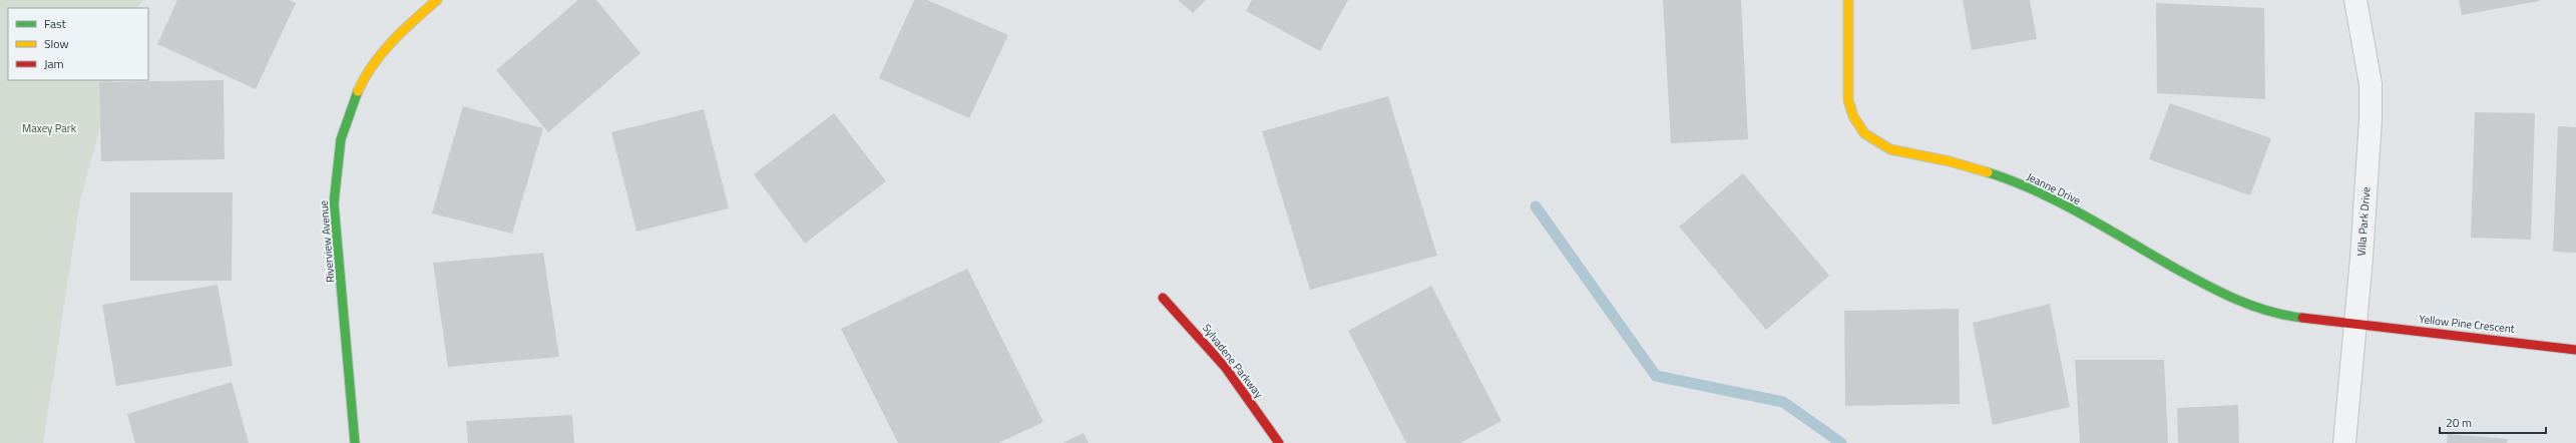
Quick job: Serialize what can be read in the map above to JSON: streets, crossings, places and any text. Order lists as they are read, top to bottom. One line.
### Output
{"streets":{"street":["Jeanne Drive","Villa Park Drive","Riverview Avenue","Yellow Pine Crescent","Sylvadene Parkway"]},"crossings":[["Jeanne Drive","Villa Park Drive"],["Jeanne Drive","Yellow Pine Crescent"],["Villa Park Drive","Yellow Pine Crescent"]],"parks":["Maxey Park"],"legend":["Fast","Slow","Jam"],"scale_bar":"20 m"}
